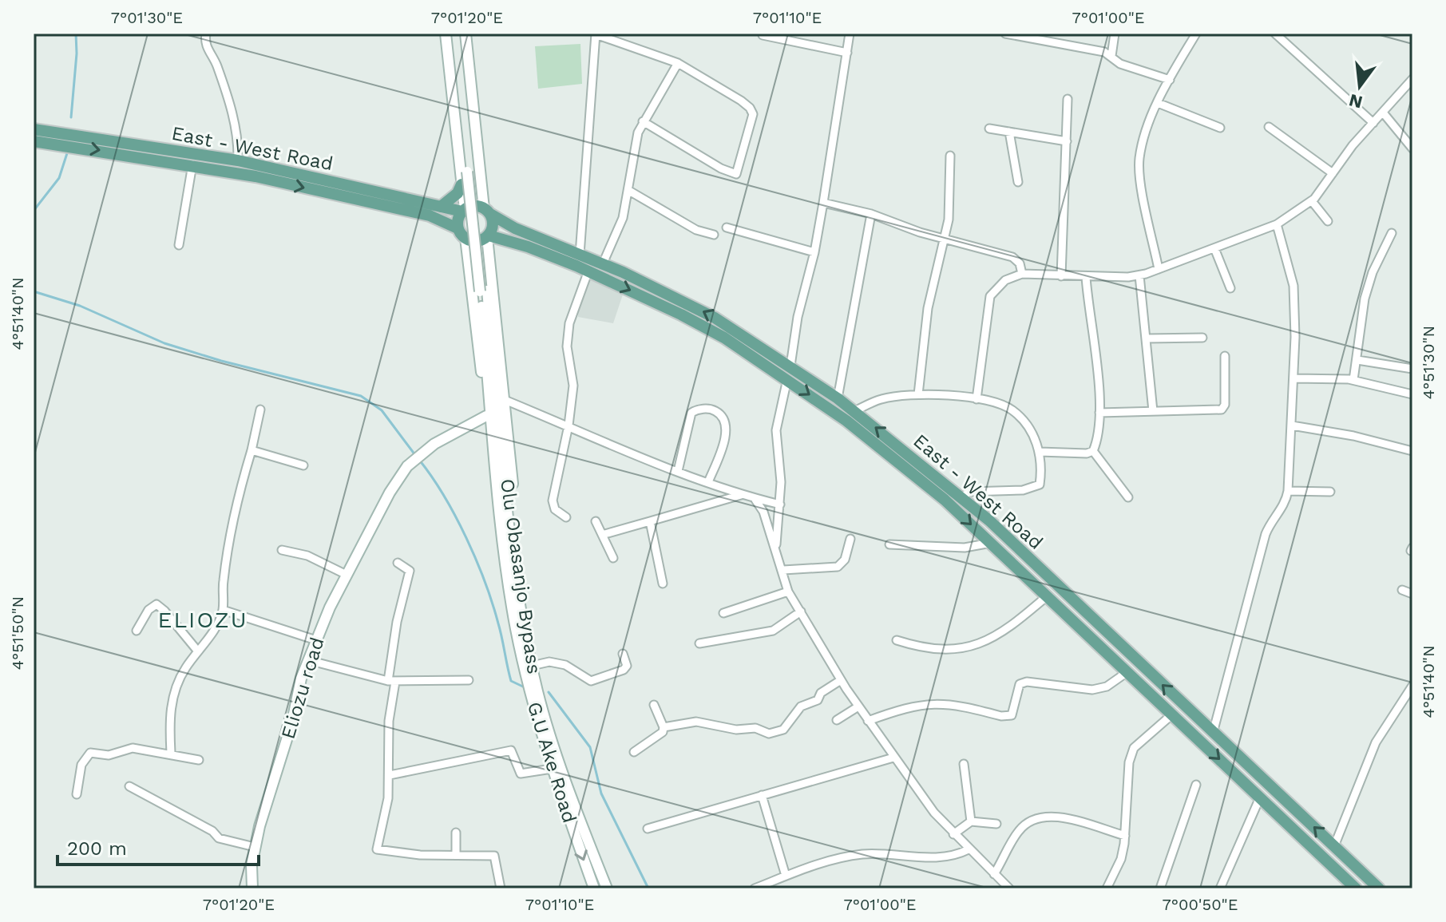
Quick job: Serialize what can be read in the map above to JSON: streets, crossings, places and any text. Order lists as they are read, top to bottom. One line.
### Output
{"streets":{"main road":["East - West Road","Olu Obasanjo Bypass","Eliozu road","G.U Ake Road"]},"crossings":[["Olu Obasanjo Bypass","G.U Ake Road"]],"districts":["ELIOZU"],"scale_bar":"200 m","north":"bottom","coordinates":["7°01'30\"E","7°01'20\"E","7°01'10\"E","7°01'00\"E","4°51'40\"N","4°51'30\"N","4°51'50\"N","7°00'50\"E"]}
